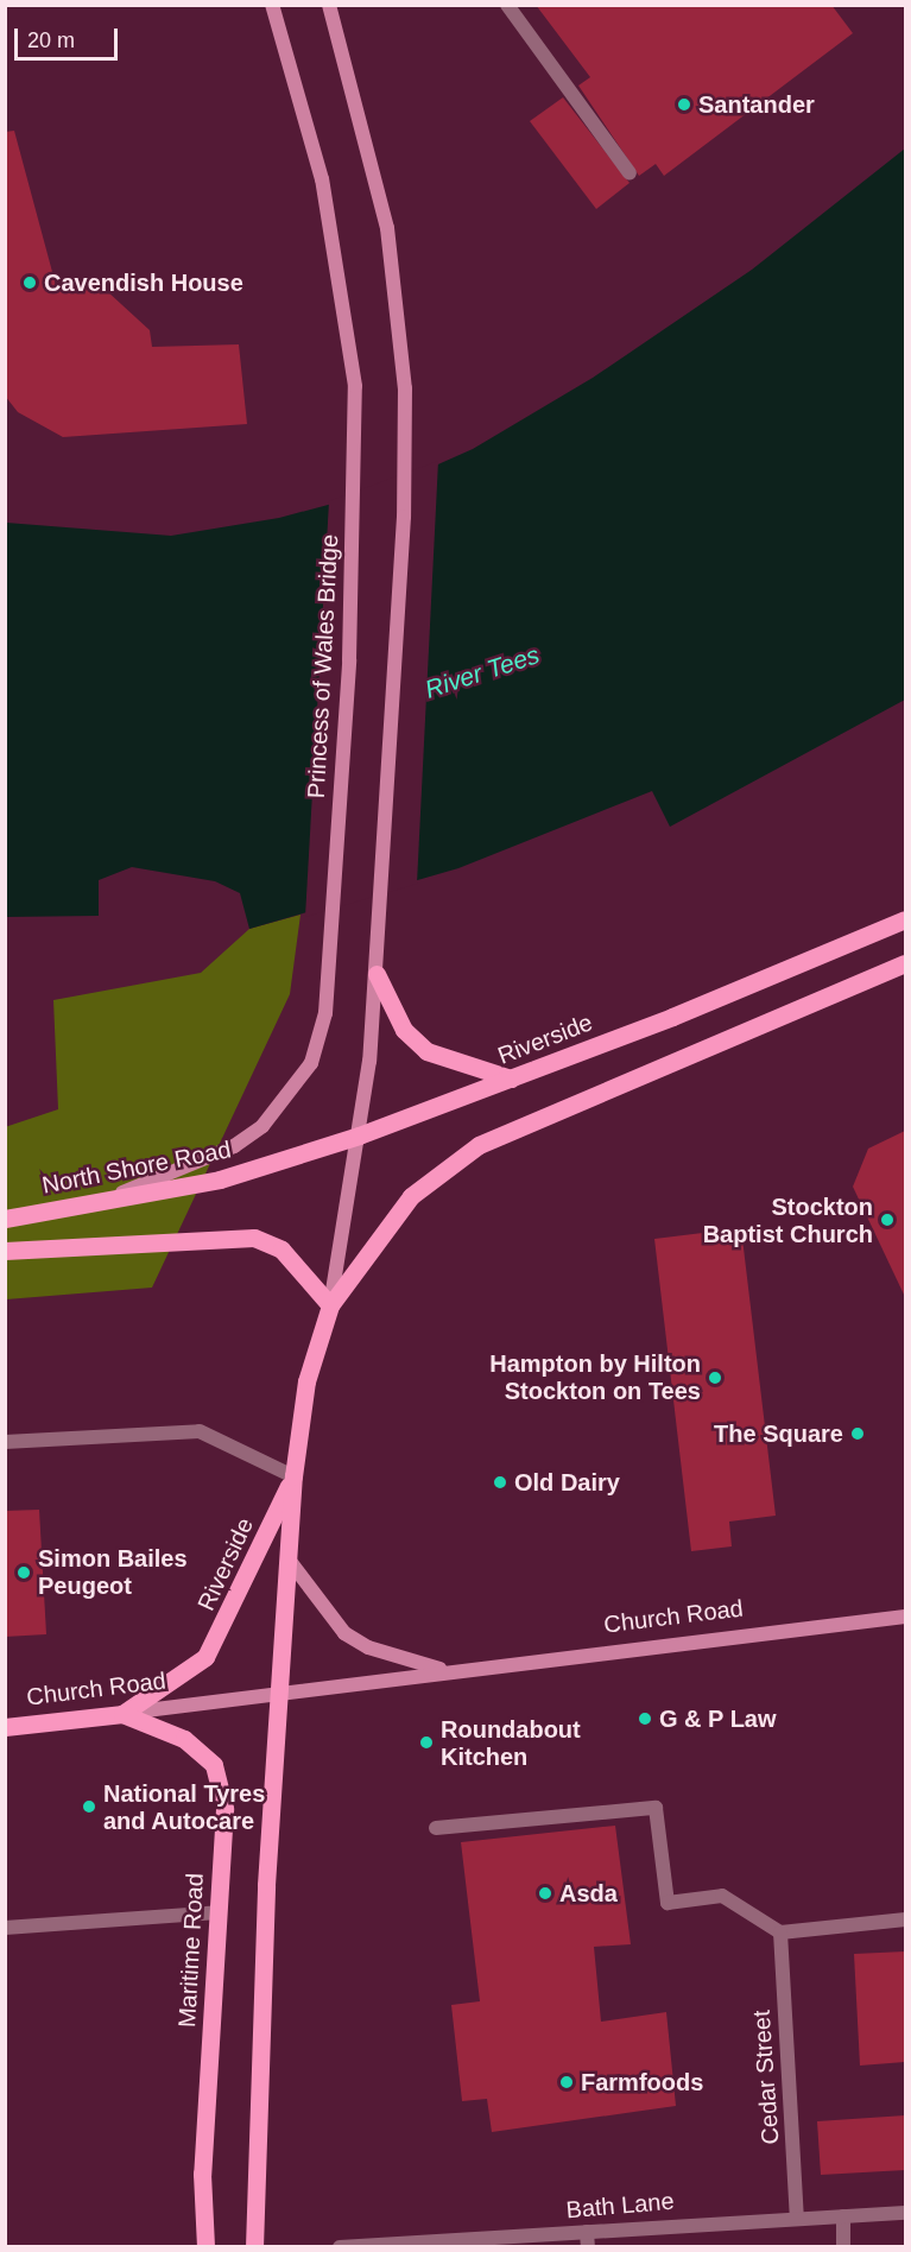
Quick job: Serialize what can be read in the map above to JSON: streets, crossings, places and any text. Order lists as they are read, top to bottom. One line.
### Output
{"streets":{"main road":["Riverside","North Shore Road","Church Road","Maritime Road"],"street":["Princess of Wales Bridge","Cedar Street","Bath Lane"]},"crossings":[["Princess of Wales Bridge","North Shore Road"],["Riverside","North Shore Road"],["Riverside","Church Road"],["Riverside","Maritime Road"],["Church Road","Maritime Road"],["Cedar Street","Bath Lane"]],"water":["River Tees"],"places":["Santander","Cavendish House","Stockton Baptist Church","Hampton by Hilton Stockton on Tees","The Square","Old Dairy","Simon Bailes Peugeot","G & P Law","Roundabout Kitchen","National Tyres and Autocare","Asda","Farmfoods"],"scale_bar":"20 m"}
